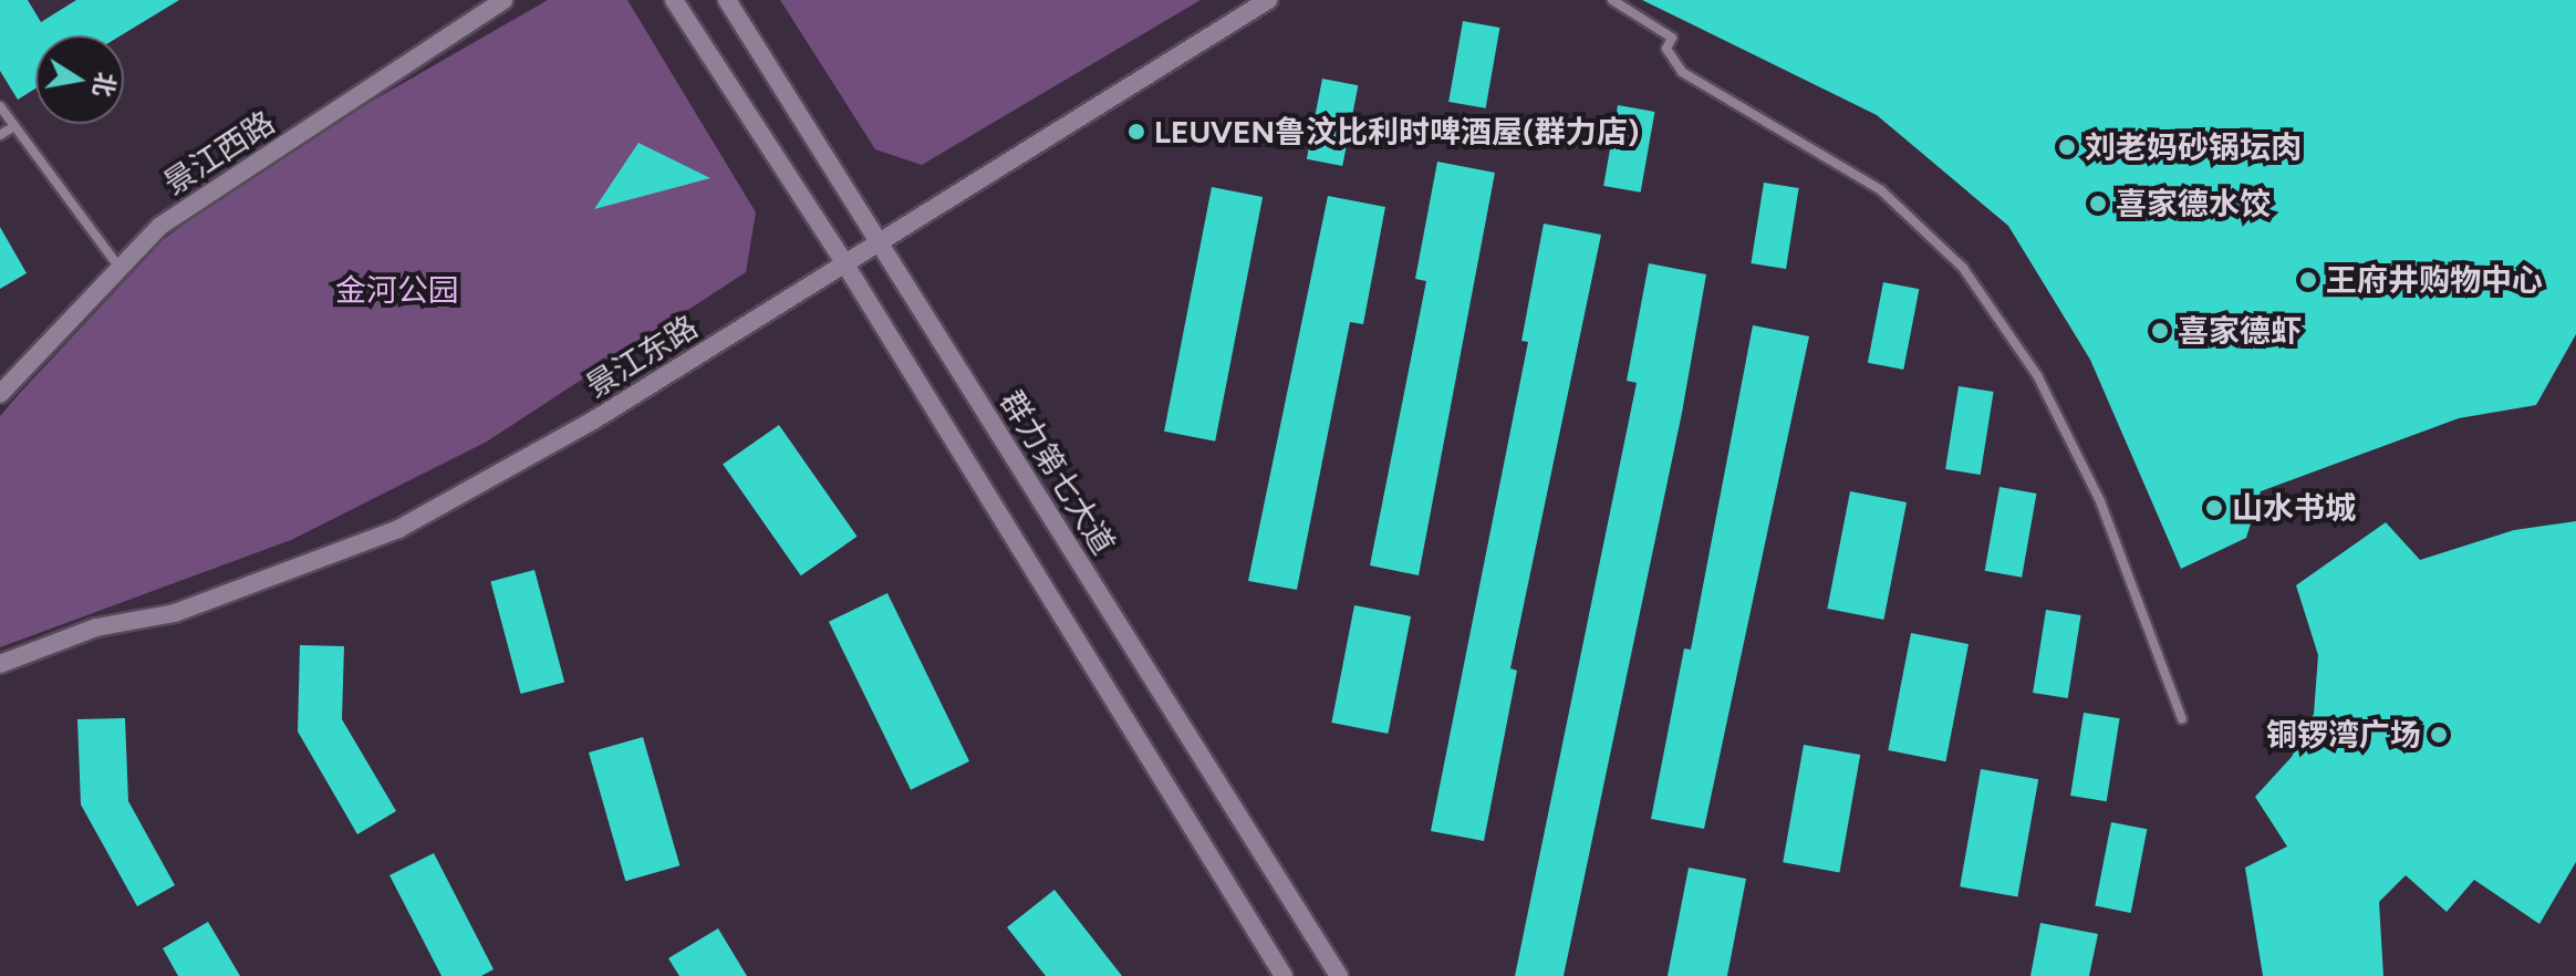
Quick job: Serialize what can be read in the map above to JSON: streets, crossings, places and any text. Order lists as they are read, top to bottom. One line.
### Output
{"streets":{"main road":["景江西路","景江东路","群力第七大道"]},"crossings":[["景江东路","群力第七大道"]],"parks":["金河公园"],"places":["LEUVEN鲁汶比利时啤酒屋(群力店)","刘老妈砂锅坛肉","喜家德水饺","王府井购物中心","喜家德虾","山水书城","铜锣湾广场"],"north":"right"}
